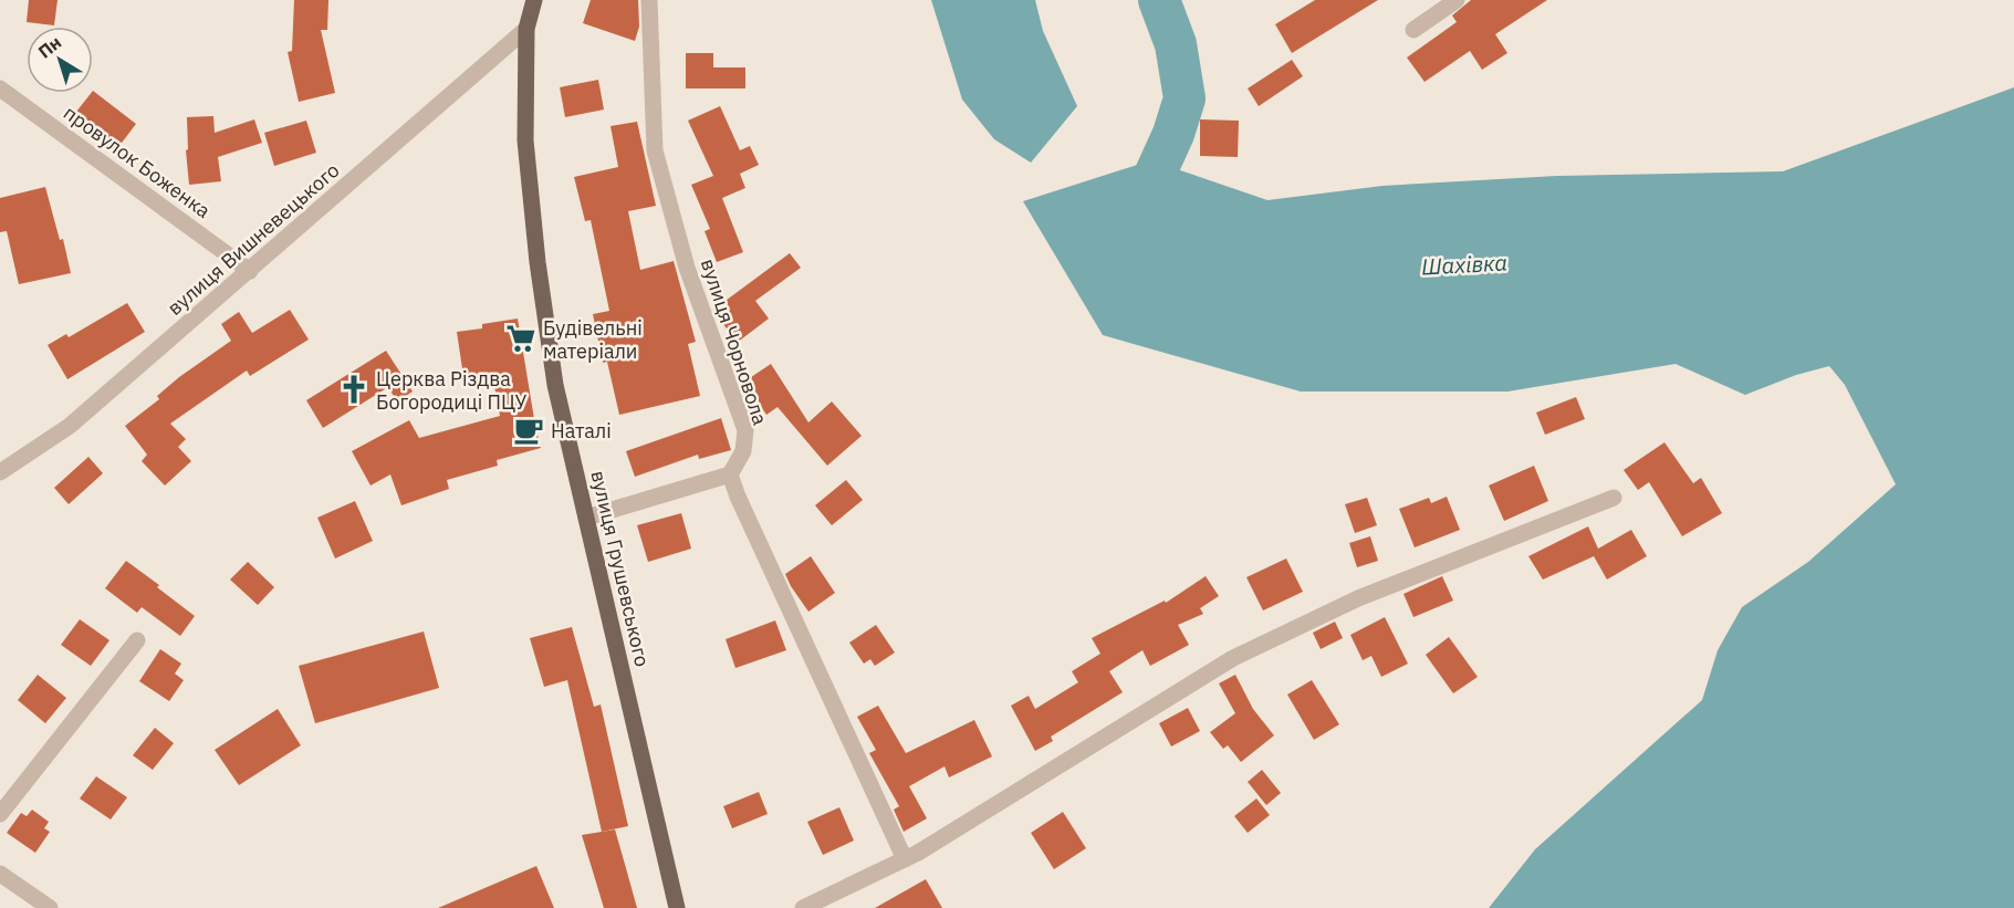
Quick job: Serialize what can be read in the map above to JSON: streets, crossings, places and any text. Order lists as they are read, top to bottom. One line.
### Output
{"streets":{"main road":["вулиця Грушевського"],"street":["провулок Боженка","вулиця Вишневецького","вулиця Чорновола"]},"crossings":[["провулок Боженка","вулиця Вишневецького"],["вулиця Вишневецького","вулиця Грушевського"]],"water":["Шахівка"],"places":{"supermarket":["Будівельні матеріали"],"church":["Церква Різдва Богородиці ПЦУ"],"cafe":["Наталі"]},"north":"top left"}
